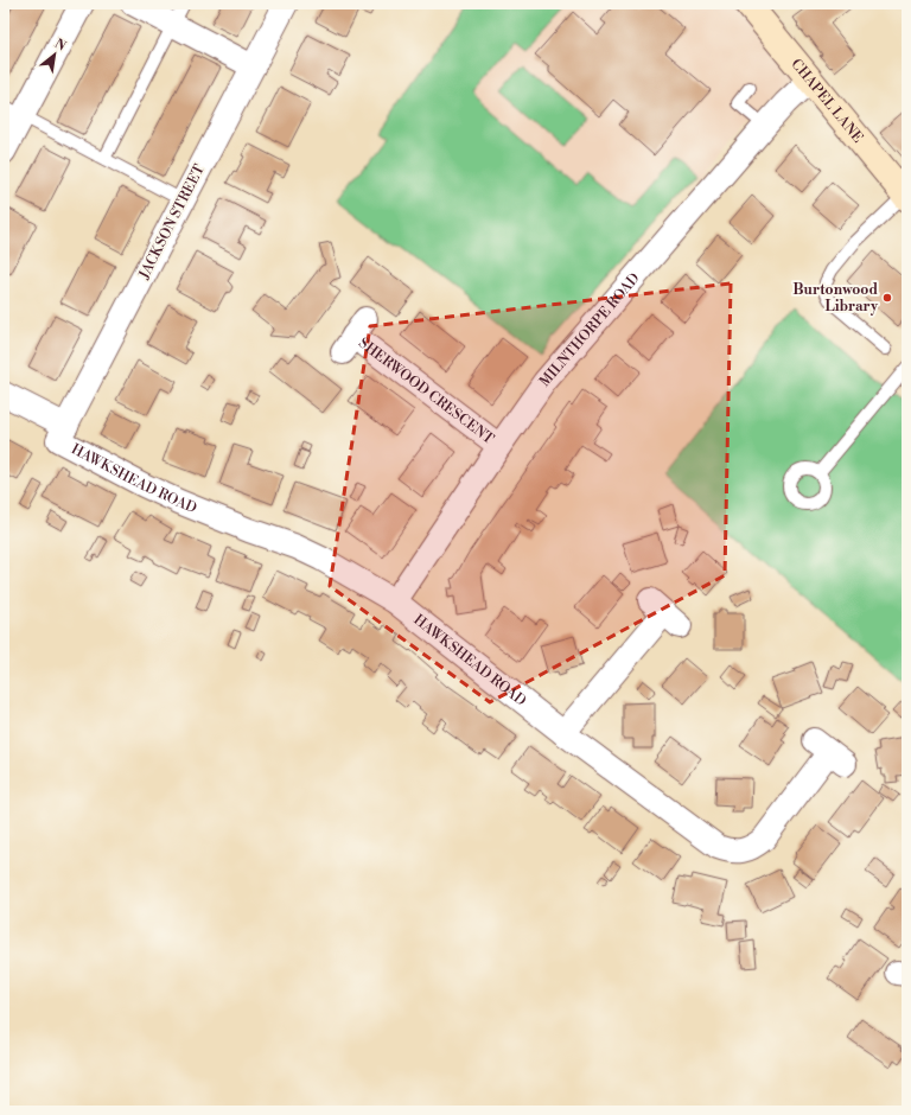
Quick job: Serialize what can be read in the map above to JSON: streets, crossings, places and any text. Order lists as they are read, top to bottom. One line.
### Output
{"streets":{"street":["CHAPEL LANE","JACKSON STREET","MILNTHORPE ROAD","SHERWOOD CRESCENT","HAWKSHEAD ROAD"]},"crossings":[["CHAPEL LANE","MILNTHORPE ROAD"],["JACKSON STREET","HAWKSHEAD ROAD"],["MILNTHORPE ROAD","SHERWOOD CRESCENT"],["MILNTHORPE ROAD","HAWKSHEAD ROAD"]],"places":["Burtonwood Library"],"north":"top right"}
